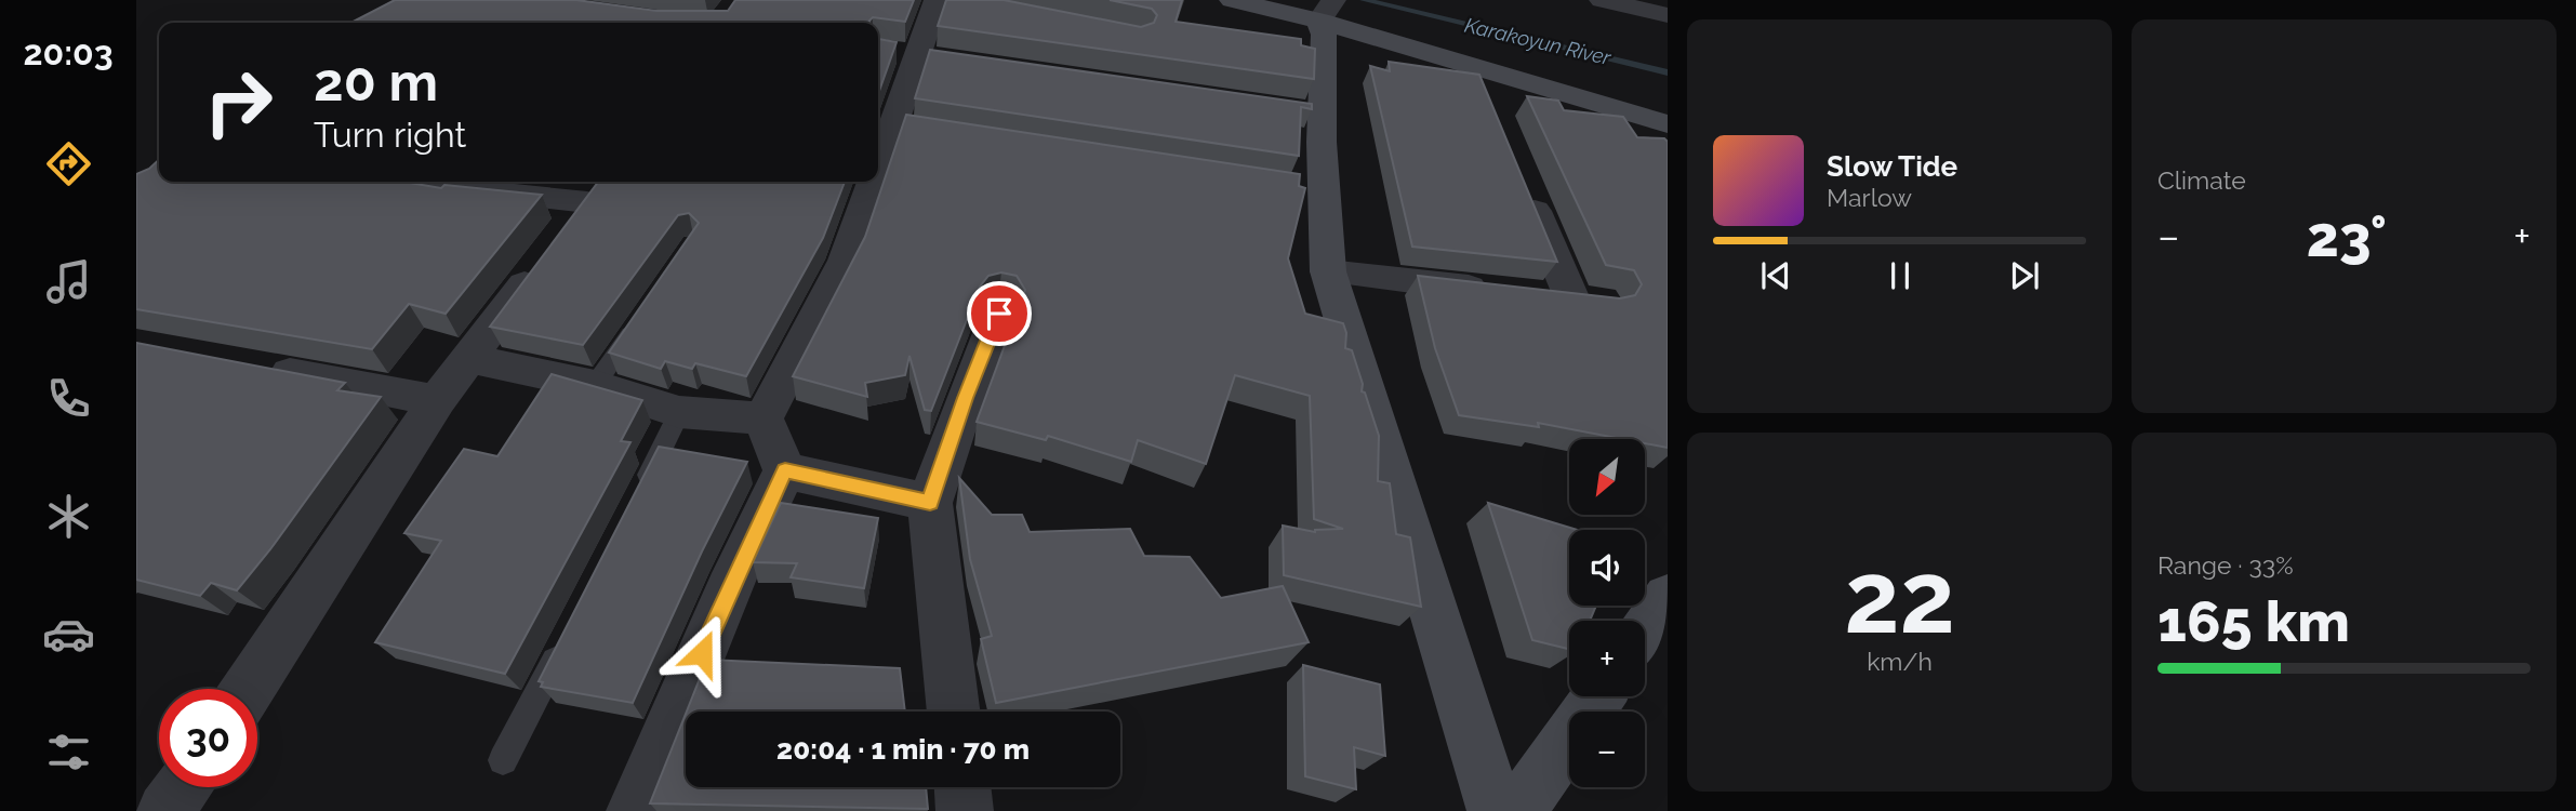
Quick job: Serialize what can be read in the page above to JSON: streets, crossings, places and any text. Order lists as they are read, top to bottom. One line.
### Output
{"water":["Karakoyun River"],"north":"bottom left","page":{"tabs":"20:03","tile":["Climate",["22","km/h"],["Range · 33%","165 km"]],"turn":["20 m","Turn right"],"song":["Slow Tide","Marlow"],"heat":["−","23°","+"],"map_buttons":["+","−"],"limit":"30","trip":"20:04 · 1 min · 70 m"}}
